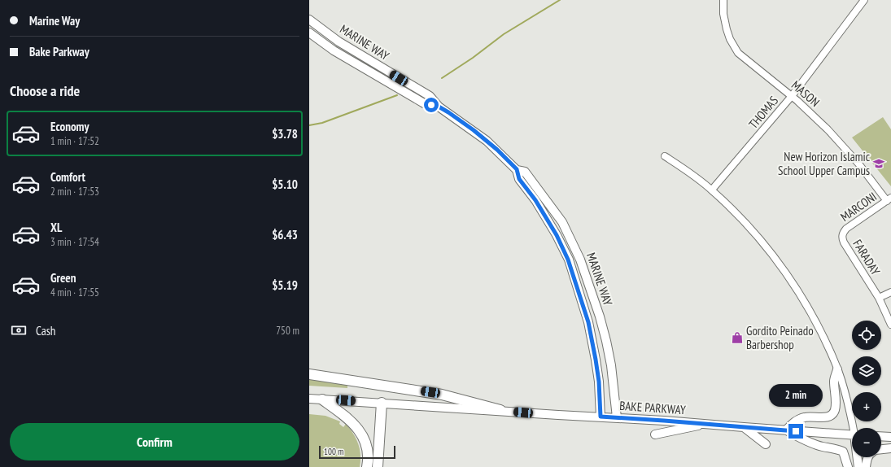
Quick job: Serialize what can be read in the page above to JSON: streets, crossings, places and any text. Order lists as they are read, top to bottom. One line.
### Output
{"streets":{"main road":["MARINE WAY","BAKE PARKWAY"],"street":["MASON","THOMAS","MARCONI","FARADAY"]},"crossings":[["MARINE WAY","BAKE PARKWAY"],["MASON","THOMAS"],["MASON","MARCONI"],["MARCONI","FARADAY"]],"places":{"school or university":["New Horizon Islamic School Upper Campus"],"shop":["Gordito Peinado Barbershop"]},"scale_bar":"100 m","page":{"banner":["Marine Way","Bake Parkway"],"heading":"Choose a ride","list":[{"name":"Economy","note":"1 min · 17:52","value":"$3.78"},{"name":"Comfort","note":"2 min · 17:53","value":"$5.10"},{"name":"XL","note":"3 min · 17:54","value":"$6.43"},{"name":"Green","note":"4 min · 17:55","value":"$5.19"}],"pay":["Cash","750 m"],"map_buttons":["+","−"],"bubble":"2 min","buttons":"Confirm","scale":"100 m"}}
